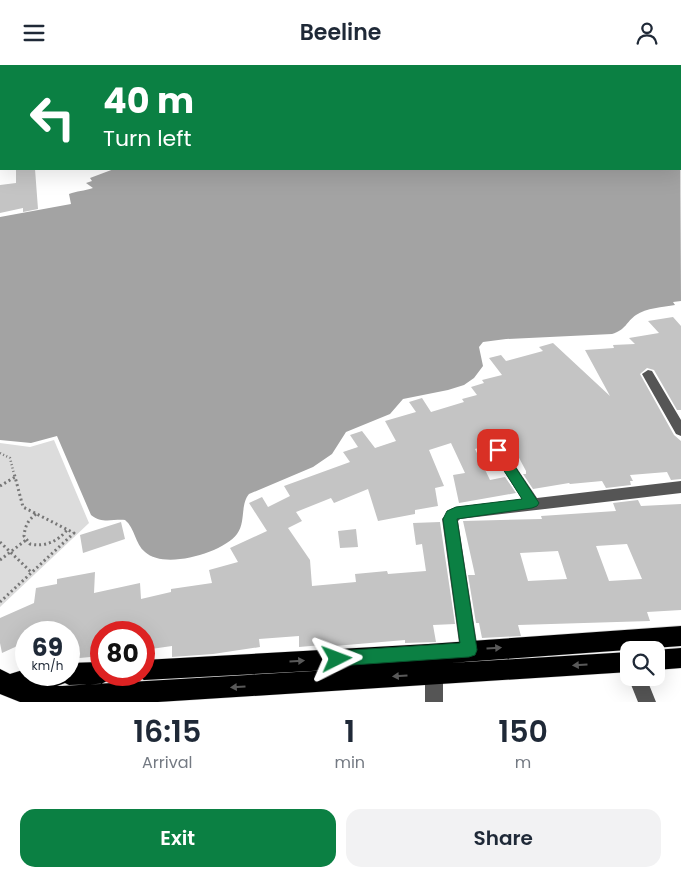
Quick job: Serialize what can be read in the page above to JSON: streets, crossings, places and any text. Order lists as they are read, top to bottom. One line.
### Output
{"page":{"header":"Beeline","turn":["40 m","Turn left"],"speed":"69 km/h","limit":"80","eta":["16:15","Arrival","1","min","150","m"],"buttons":["Exit","Share"]}}
